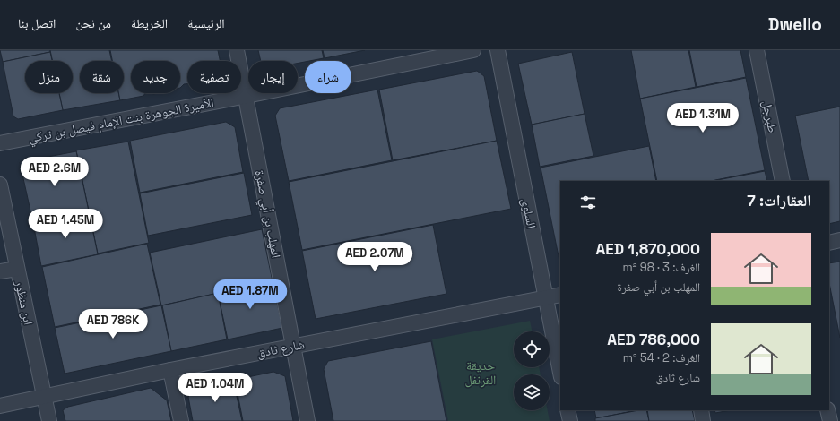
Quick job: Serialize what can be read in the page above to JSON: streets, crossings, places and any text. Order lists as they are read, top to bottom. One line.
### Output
{"streets":{"street":["طبرجل","الأميرة الجوهرة بنت الإمام فيصل بن تركي","السلوى","المهلب بن أبي صفرة","ابن منظور","شارع ثادق"]},"crossings":[["الأميرة الجوهرة بنت الإمام فيصل بن تركي","المهلب بن أبي صفرة"],["السلوى","شارع ثادق"],["المهلب بن أبي صفرة","شارع ثادق"],["ابن منظور","شارع ثادق"]],"parks":["حديقة القرنفل"],"page":{"header":"Dwello","nav":["الرئيسية","الخريطة","من نحن","اتصل بنا"],"chip":["شراء","إيجار","تصفية","جديد","شقة","منزل"],"price":["AED 1.31M","AED 2.6M","AED 1.45M","AED 2.07M","AED 1.87M","AED 786K","AED 1.04M"],"heading":"العقارات: 7","list":[{"name":"AED 1,870,000","note":"الغرف: 3 · 98 m² · المهلب بن أبي صفرة"},{"name":"AED 786,000","note":"الغرف: 2 · 54 m² · شارع ثادق"}]}}
